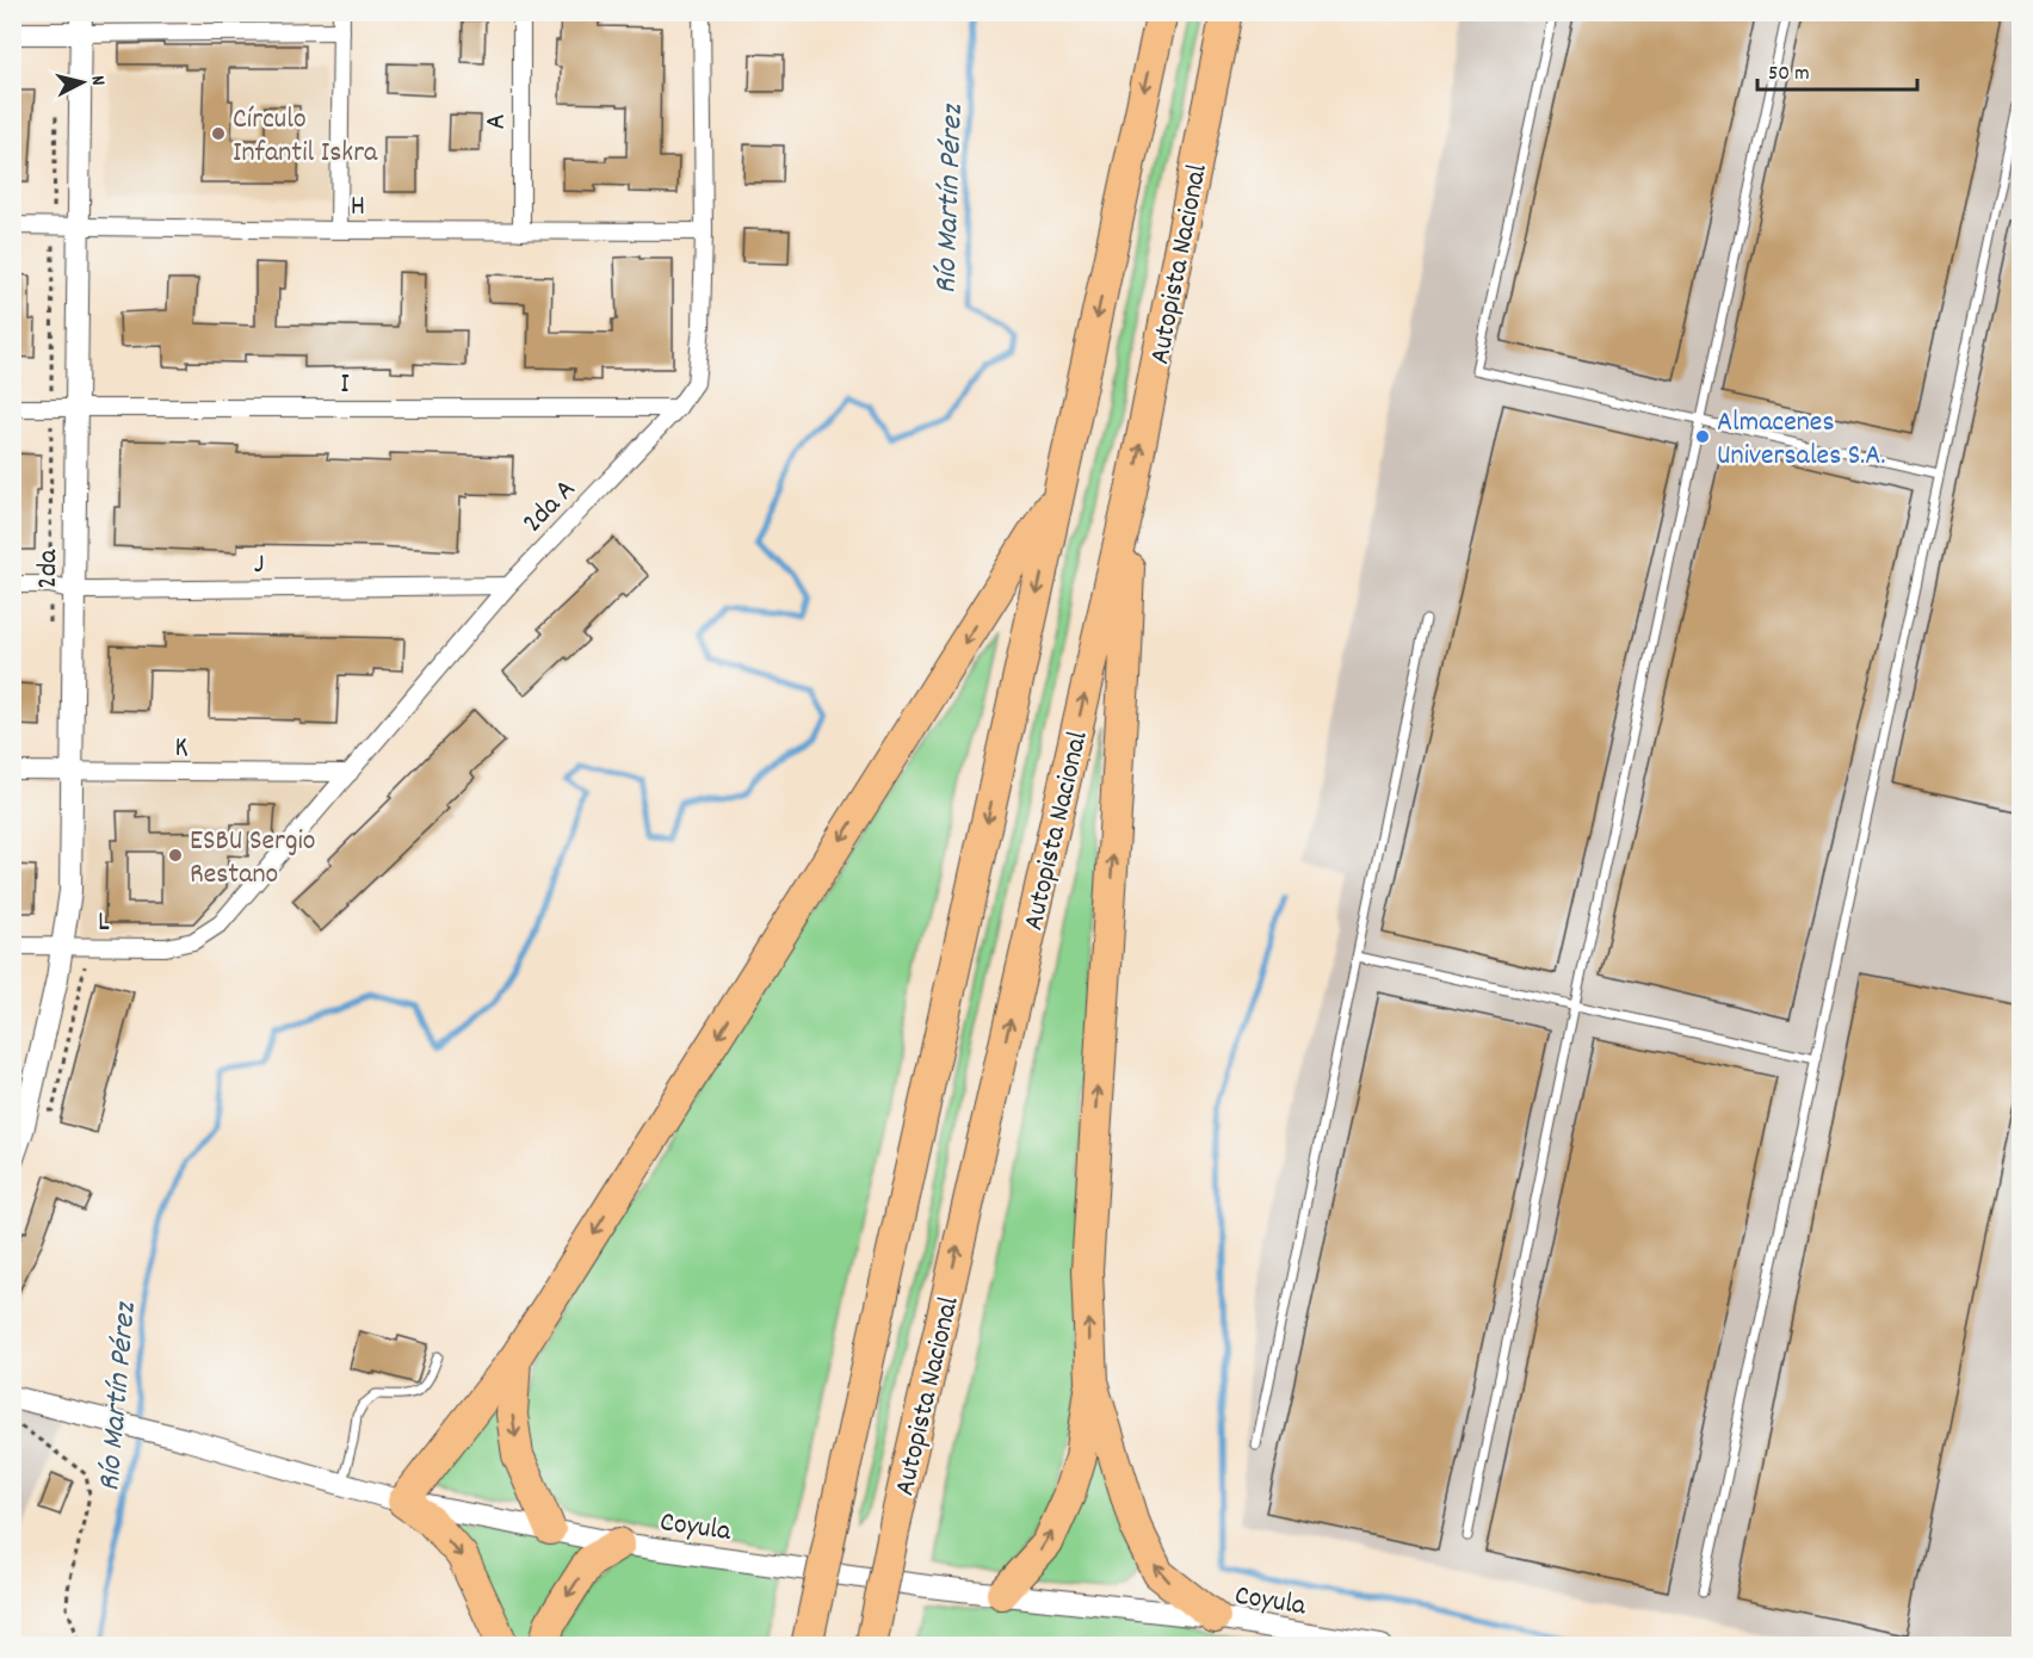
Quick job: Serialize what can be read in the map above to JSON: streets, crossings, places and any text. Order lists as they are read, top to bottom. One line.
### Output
{"streets":{"highway":["Autopista Nacional"],"street":["A","H","I","2da A","J","2da","K","L","Coyula"]},"crossings":[["A","H"],["H","2da A"],["H","2da"],["I","2da A"],["I","2da"],["2da A","J"],["2da A","K"],["2da A","L"],["J","2da"],["2da","K"],["2da","L"]],"water":["Río Martín Pérez"],"places":["Círculo Infantil Iskra","Almacenes Universales S.A.","ESBU Sergio Restano"],"scale_bar":"50 m","north":"right"}
